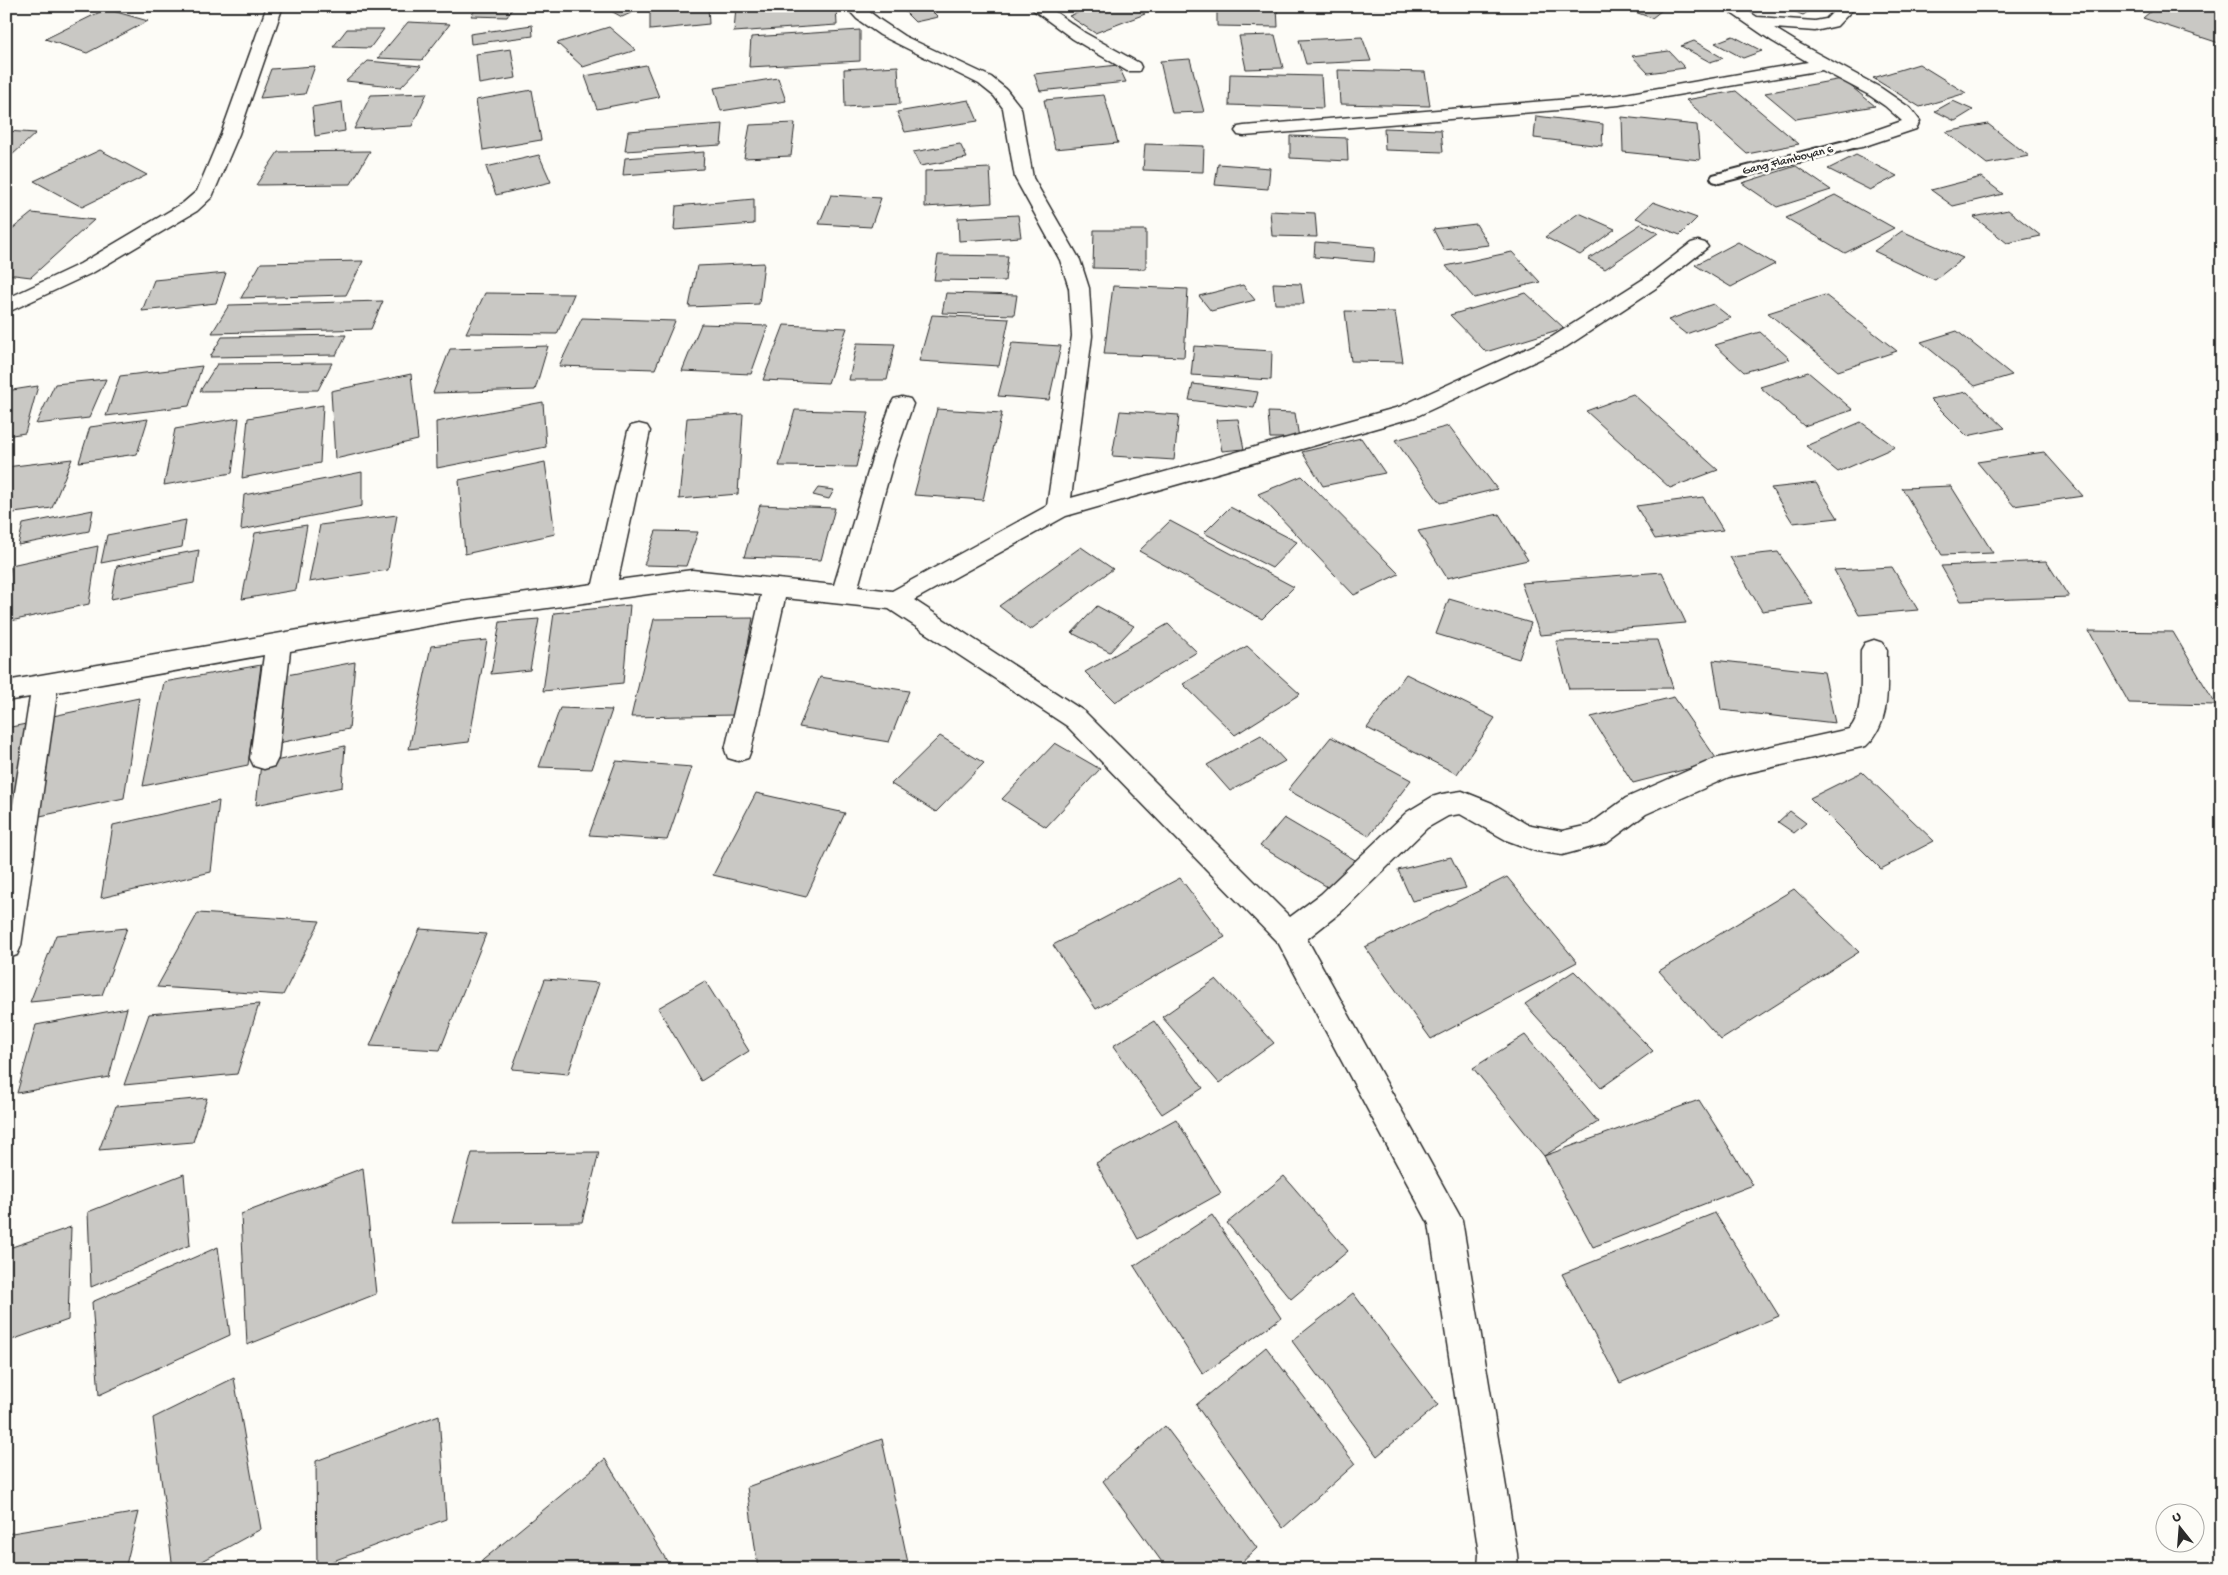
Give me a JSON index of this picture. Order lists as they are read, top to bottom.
{
  "streets": {
    "lane": ["Gang Flamboyan 6"]
  },
  "north": "top"
}
